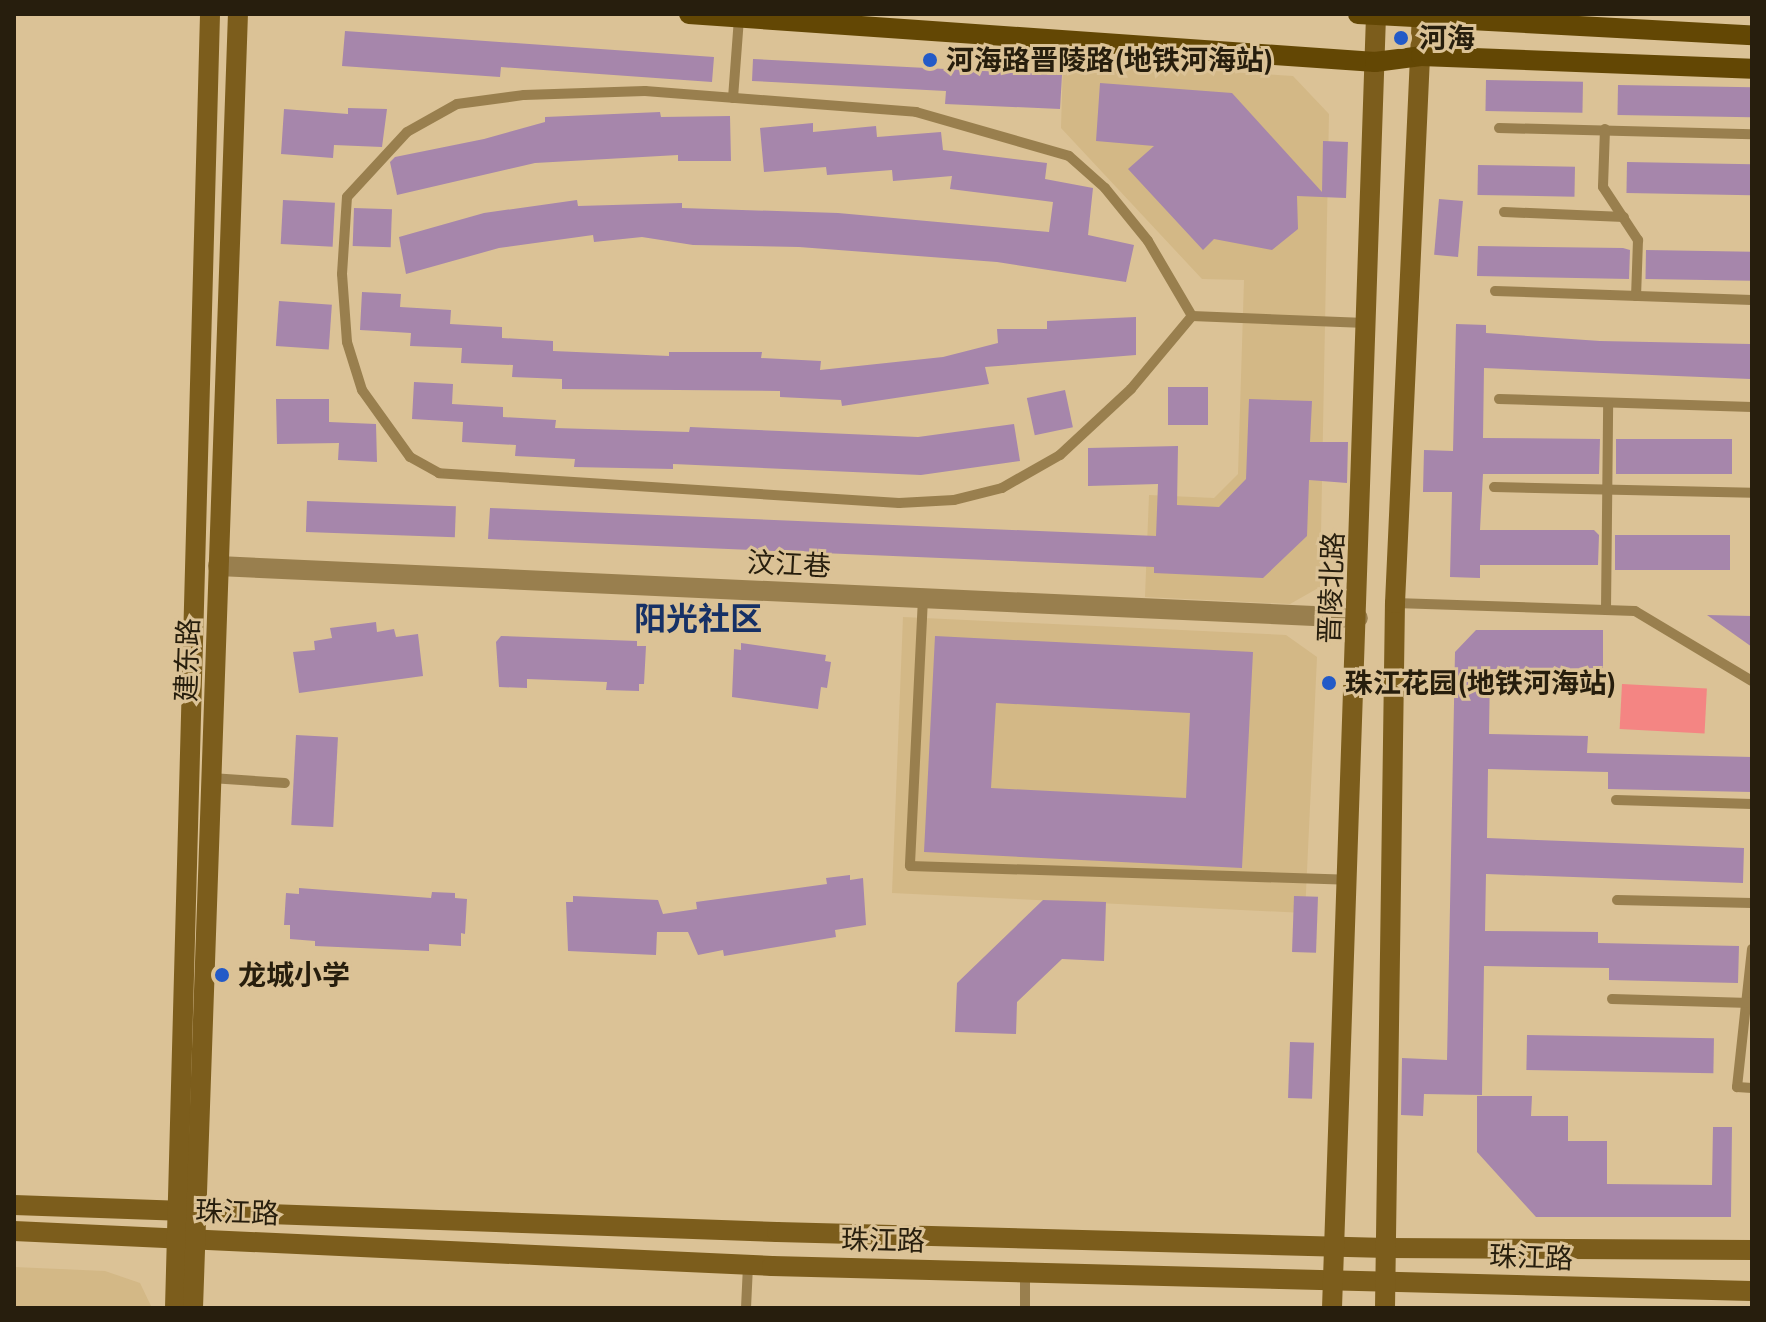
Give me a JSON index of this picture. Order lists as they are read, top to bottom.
{
  "streets": {
    "street": [
      "汶江巷",
      "晋陵北路",
      "建东路",
      "珠江路"
    ]
  },
  "crossings": [
    ["汶江巷", "晋陵北路"],
    ["汶江巷", "建东路"],
    ["晋陵北路", "珠江路"],
    ["建东路", "珠江路"]
  ],
  "districts": ["阳光社区"],
  "places": [
    "河海",
    "河海路晋陵路(地铁河海站)",
    "珠江花园(地铁河海站)",
    "龙城小学"
  ]
}
